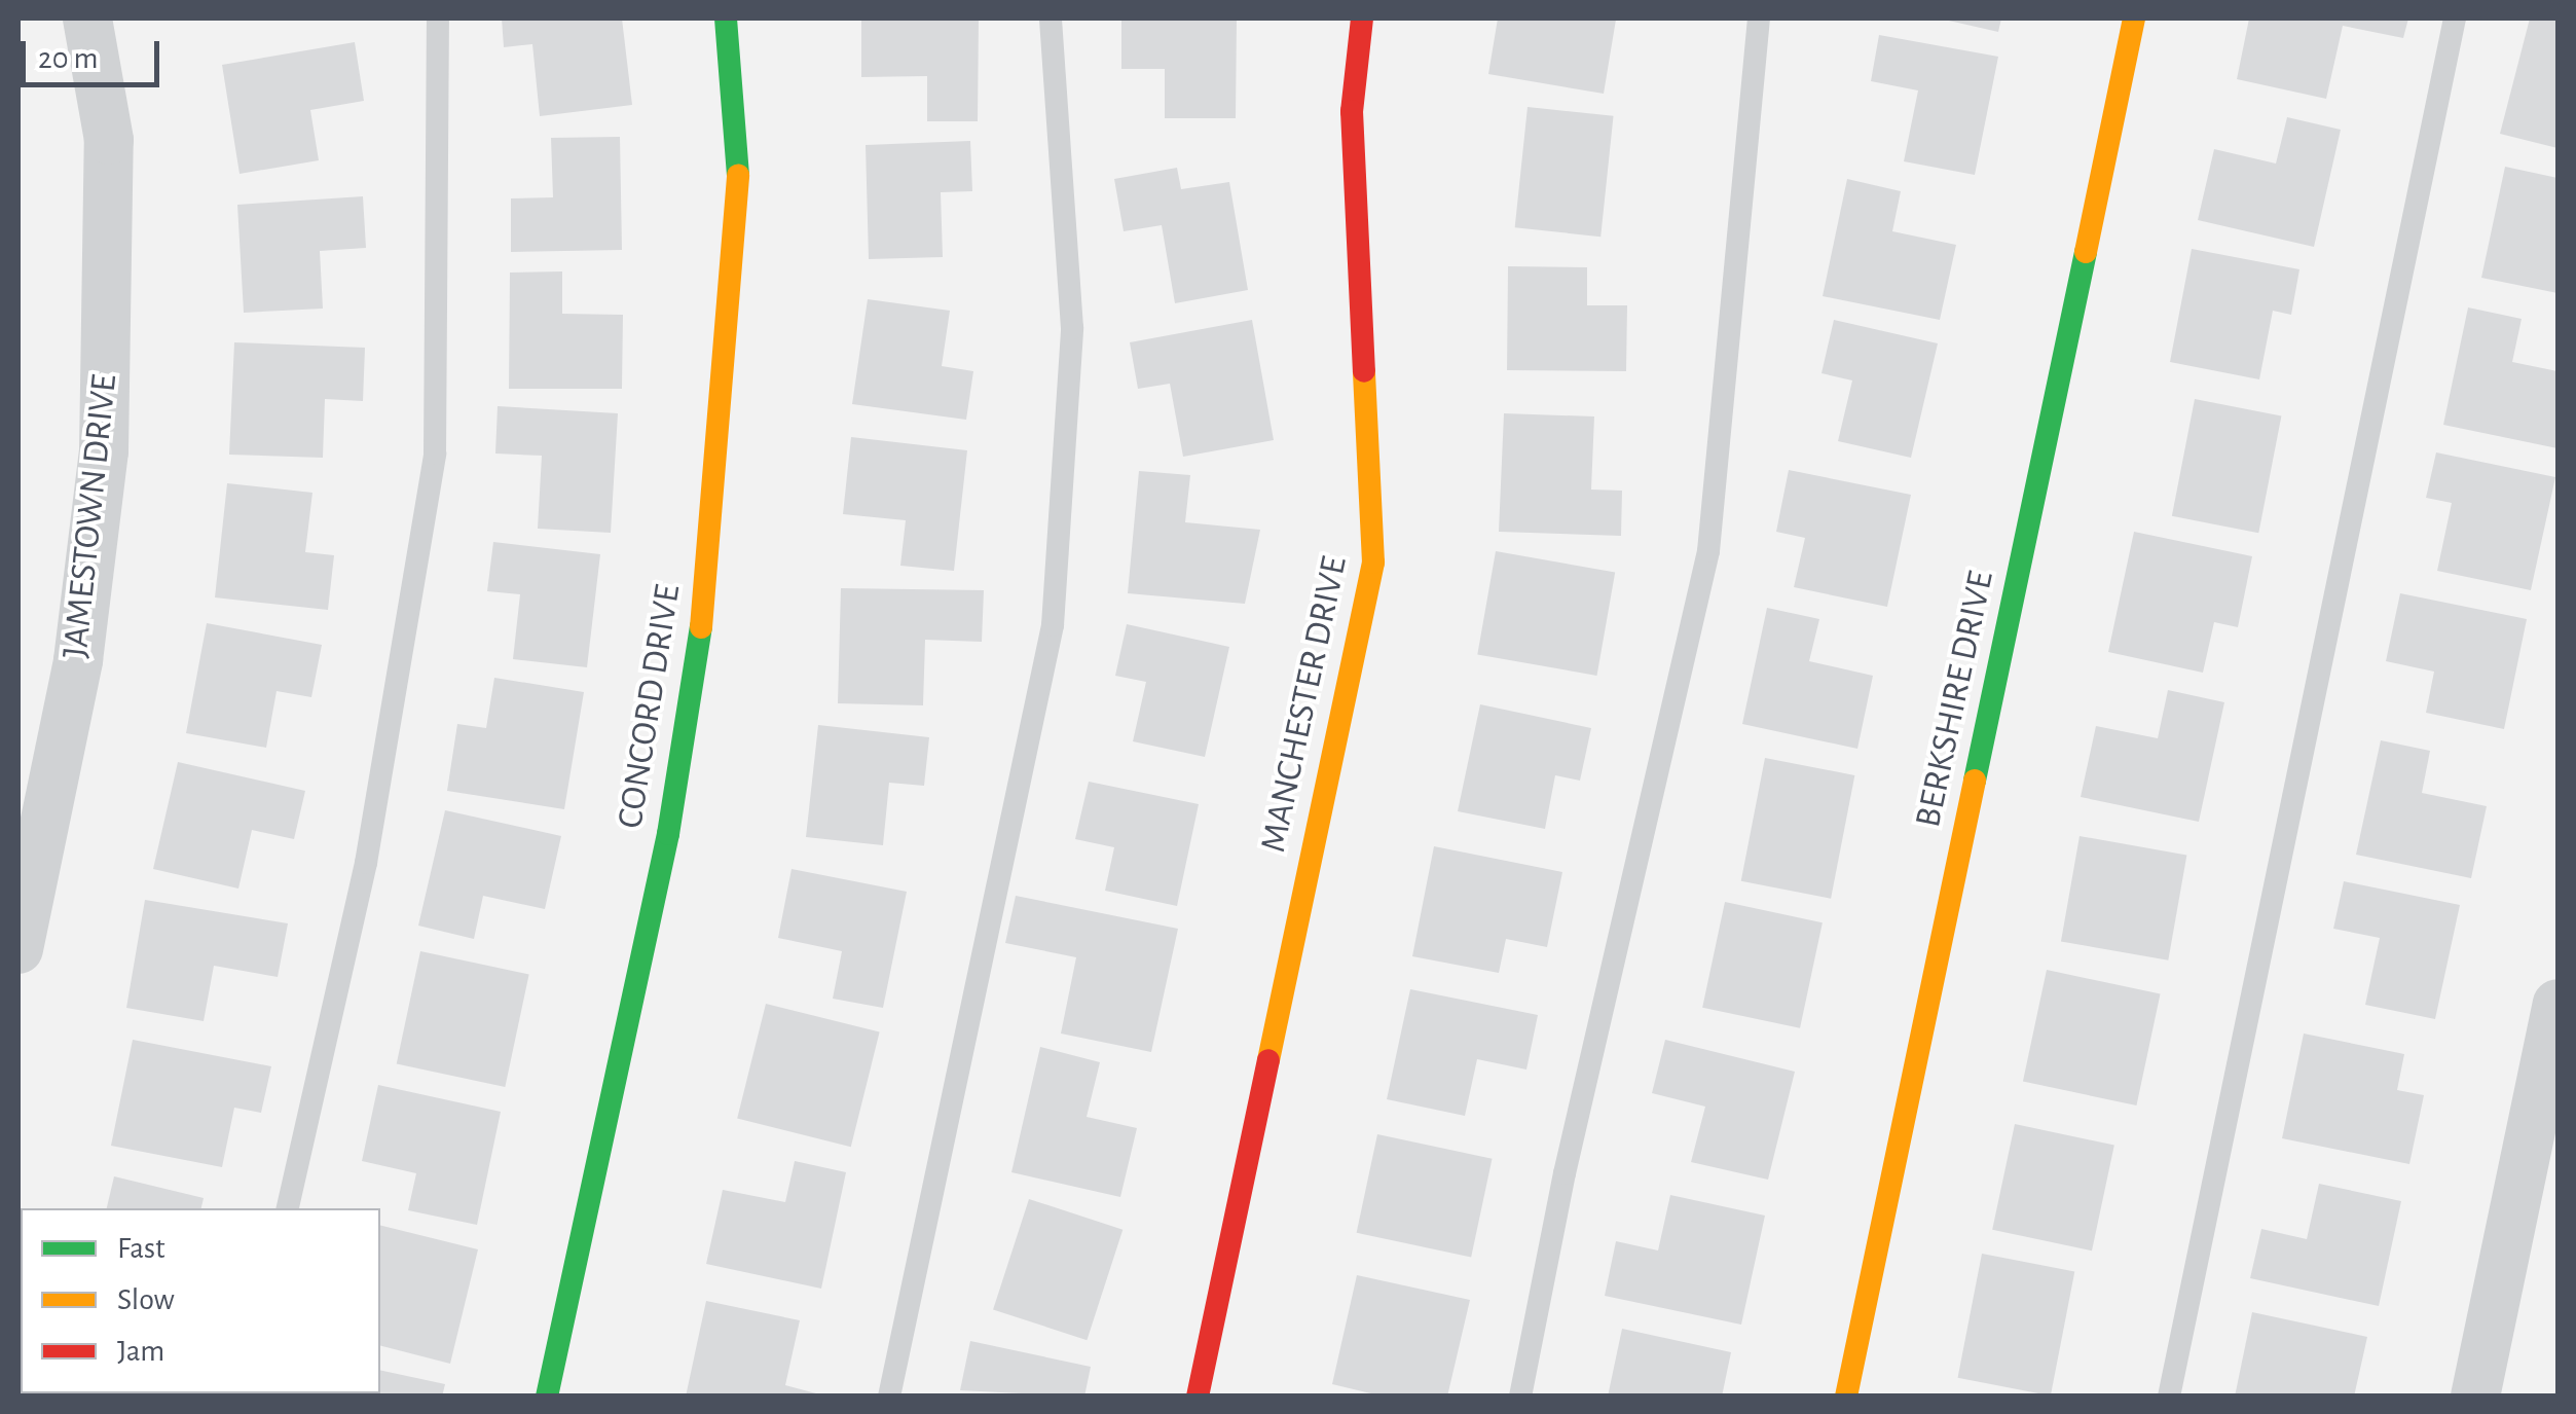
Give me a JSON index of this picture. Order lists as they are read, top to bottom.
{
  "streets": {
    "street": [
      "JAMESTOWN DRIVE",
      "BERKSHIRE DRIVE",
      "MANCHESTER DRIVE",
      "CONCORD DRIVE"
    ]
  },
  "legend": ["Fast", "Slow", "Jam"],
  "scale_bar": "20 m"
}
